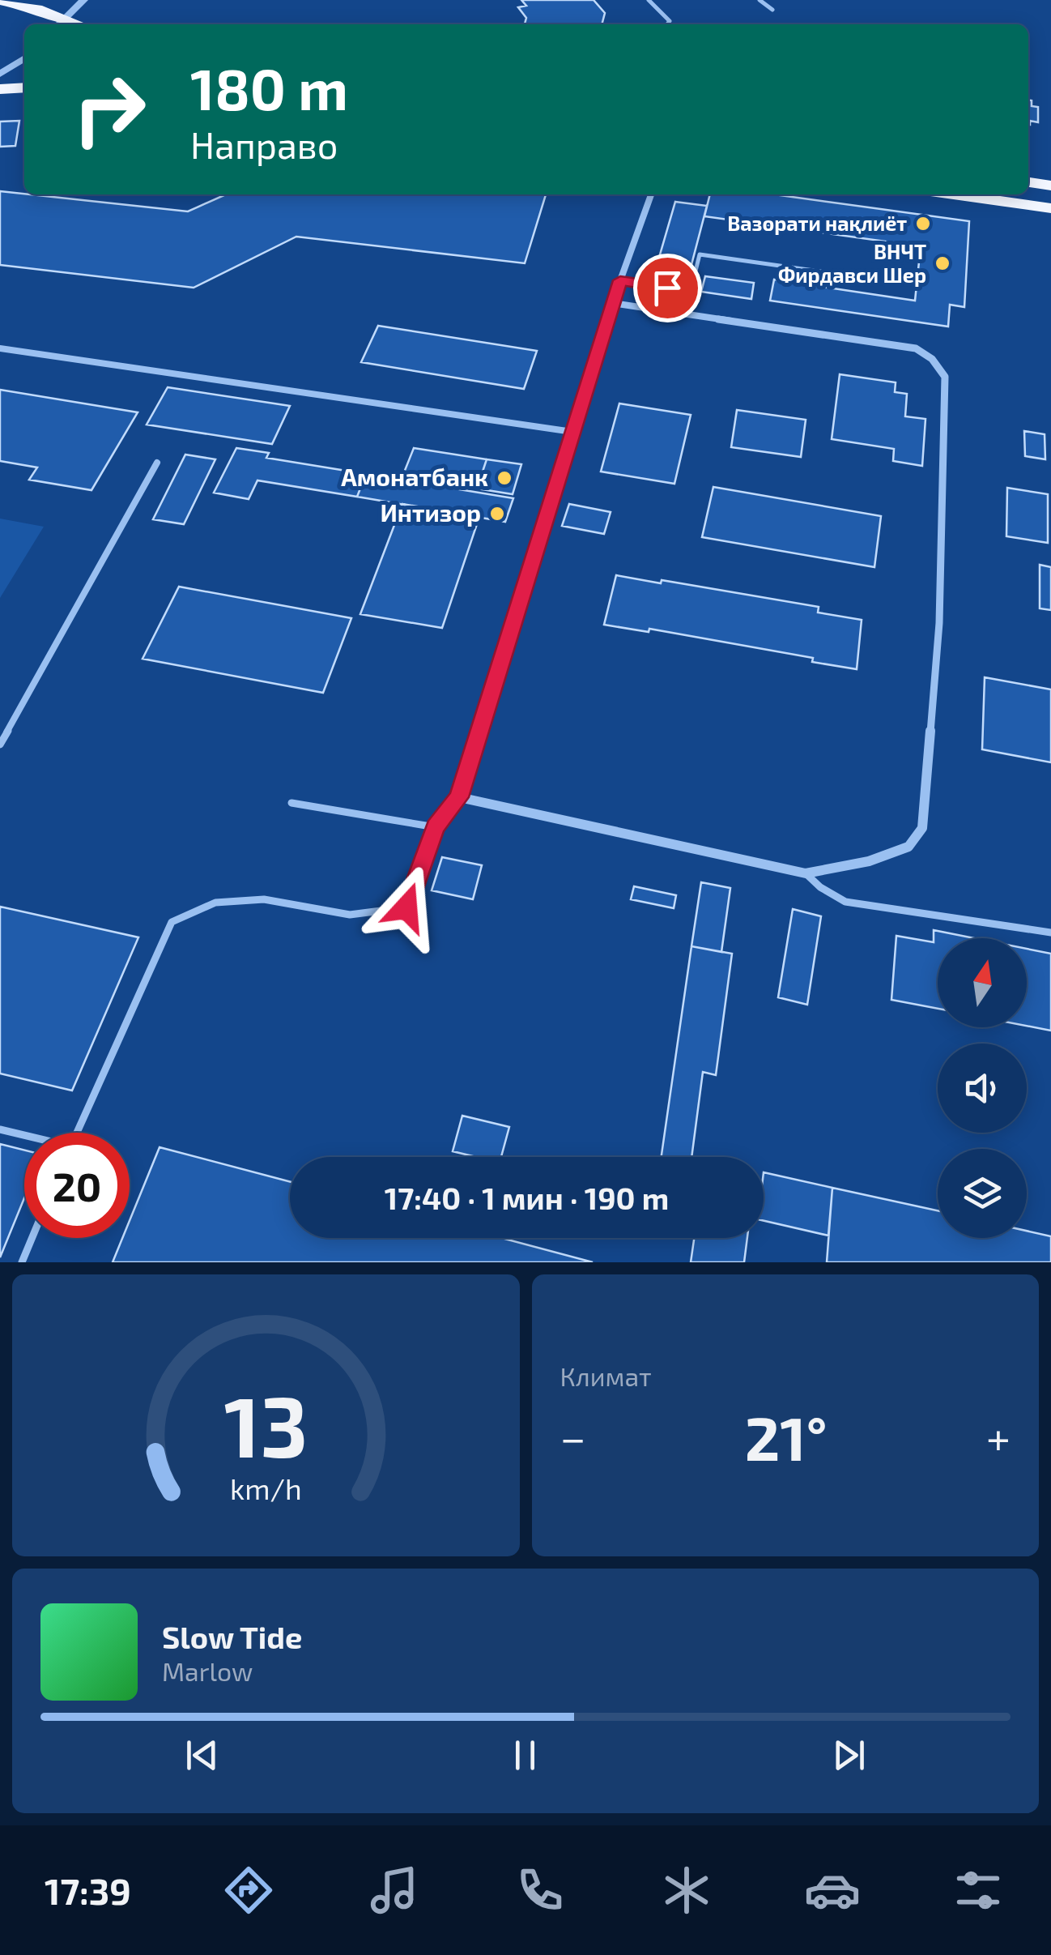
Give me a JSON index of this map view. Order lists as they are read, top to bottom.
{
  "places": [
    "Вазорати нақлиёт",
    "ВНЧТ Фирдавси Шер",
    "Амонатбанк",
    "Интизор"
  ],
  "north": "top",
  "page": {
    "turn": ["180 m", "Направо"],
    "limit": "20",
    "trip": "17:40 · 1 мин · 190 m",
    "tile": "Климат",
    "heat": ["−", "21°", "+"],
    "song": ["Slow Tide", "Marlow"],
    "tabs": "17:39",
    "gauge": ["13", "km/h"]
  }
}
